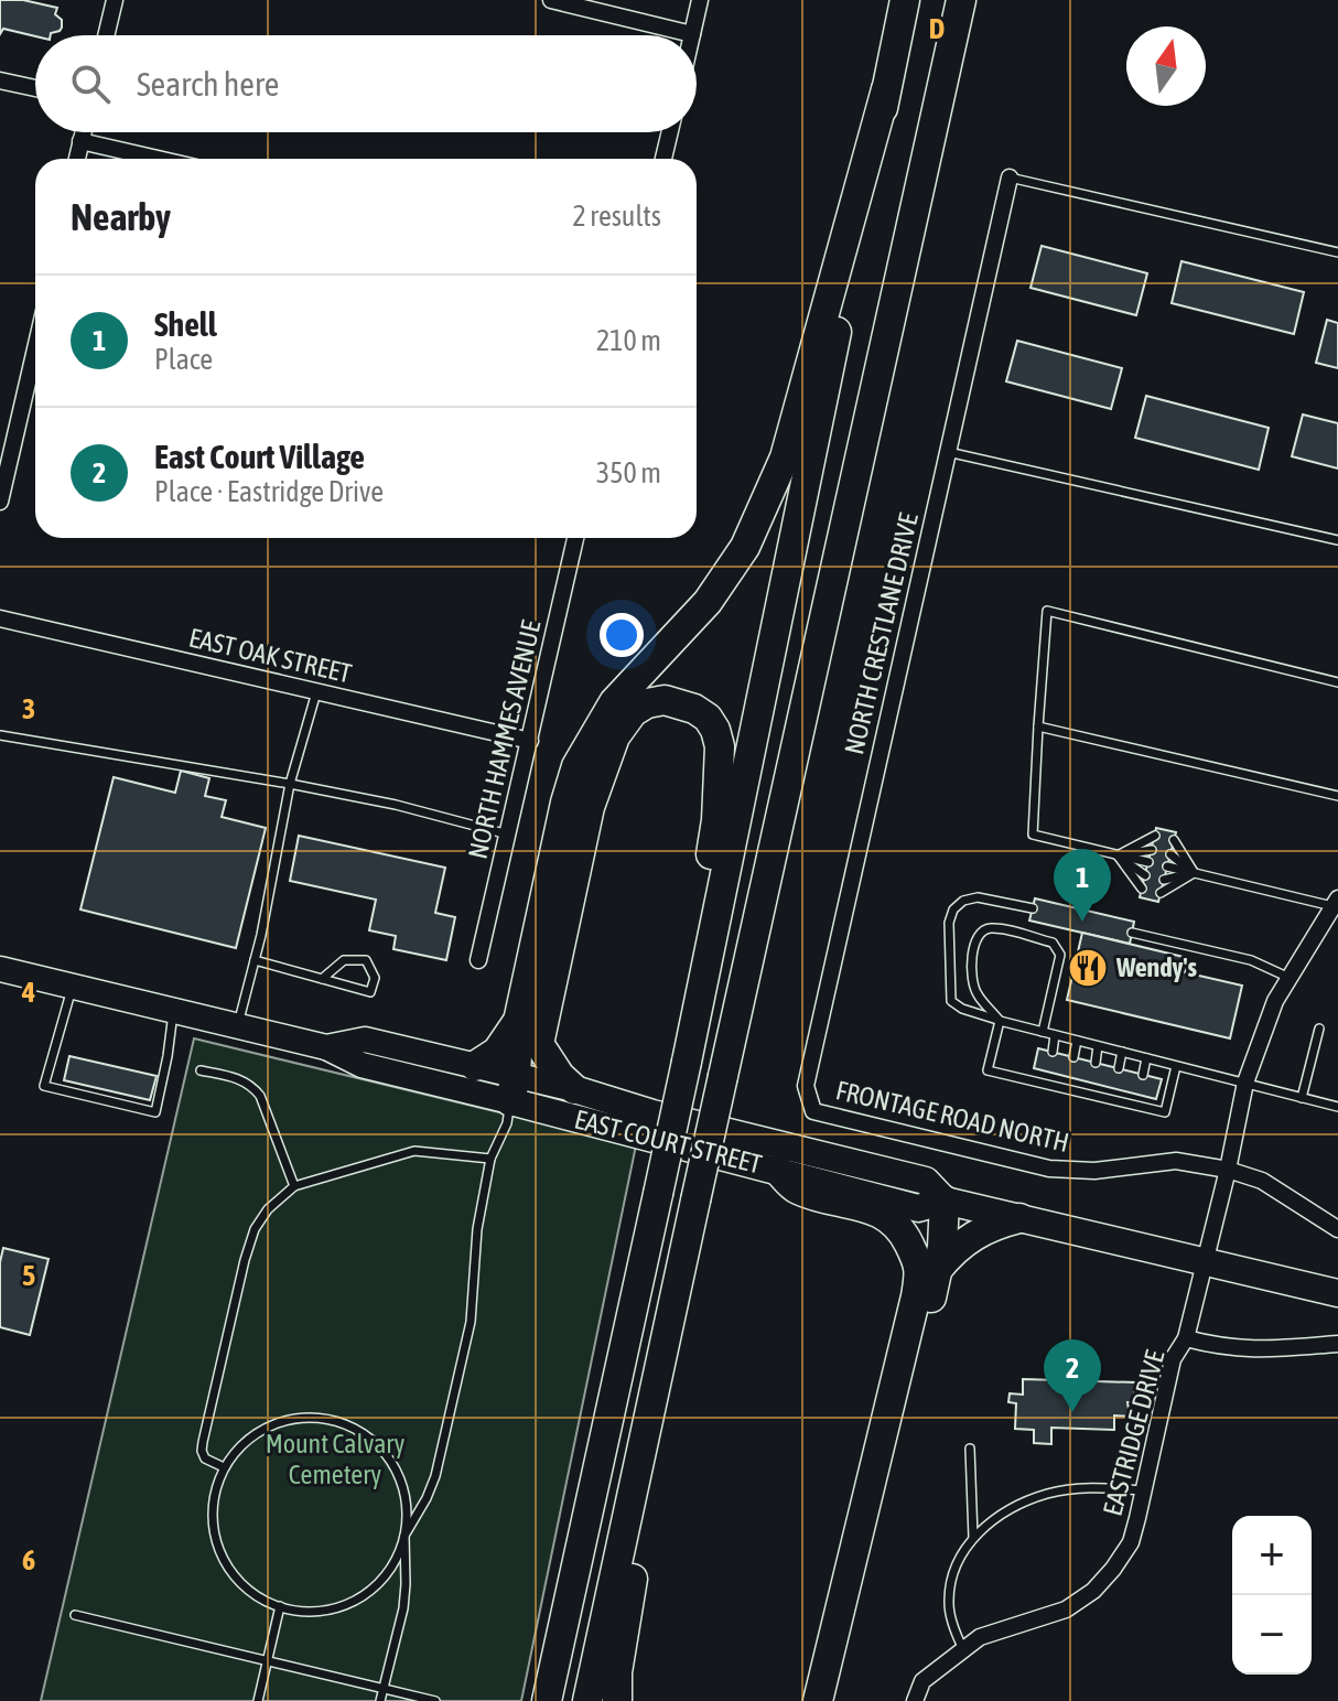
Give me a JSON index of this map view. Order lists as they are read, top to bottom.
{
  "streets": {
    "highway": ["EAST COURT STREET"],
    "street": [
      "NORTH CRESTLANE DRIVE",
      "EAST OAK STREET",
      "NORTH HAMMES AVENUE",
      "FRONTAGE ROAD NORTH",
      "EASTRIDGE DRIVE"
    ]
  },
  "crossings": [
    ["NORTH CRESTLANE DRIVE", "FRONTAGE ROAD NORTH"],
    ["EAST OAK STREET", "NORTH HAMMES AVENUE"],
    ["FRONTAGE ROAD NORTH", "EASTRIDGE DRIVE"],
    ["EAST COURT STREET", "EASTRIDGE DRIVE"]
  ],
  "parks": ["Mount Calvary Cemetery"],
  "places": {
    "restaurant": ["Wendy's"]
  },
  "north": "top",
  "page": {
    "search": "Search here",
    "heading": ["Nearby", "2 results"],
    "list": [
      {
        "mark": "1",
        "name": "Shell",
        "note": "Place",
        "value": "210 m"
      },
      {
        "mark": "2",
        "name": "East Court Village",
        "note": "Place · Eastridge Drive",
        "value": "350 m"
      }
    ],
    "pins": ["1", "2"],
    "map_buttons": ["+", "−"]
  },
  "grid": {
    "columns": ["D"],
    "rows": [
      "3",
      "4",
      "5",
      "6"
    ]
  }
}
